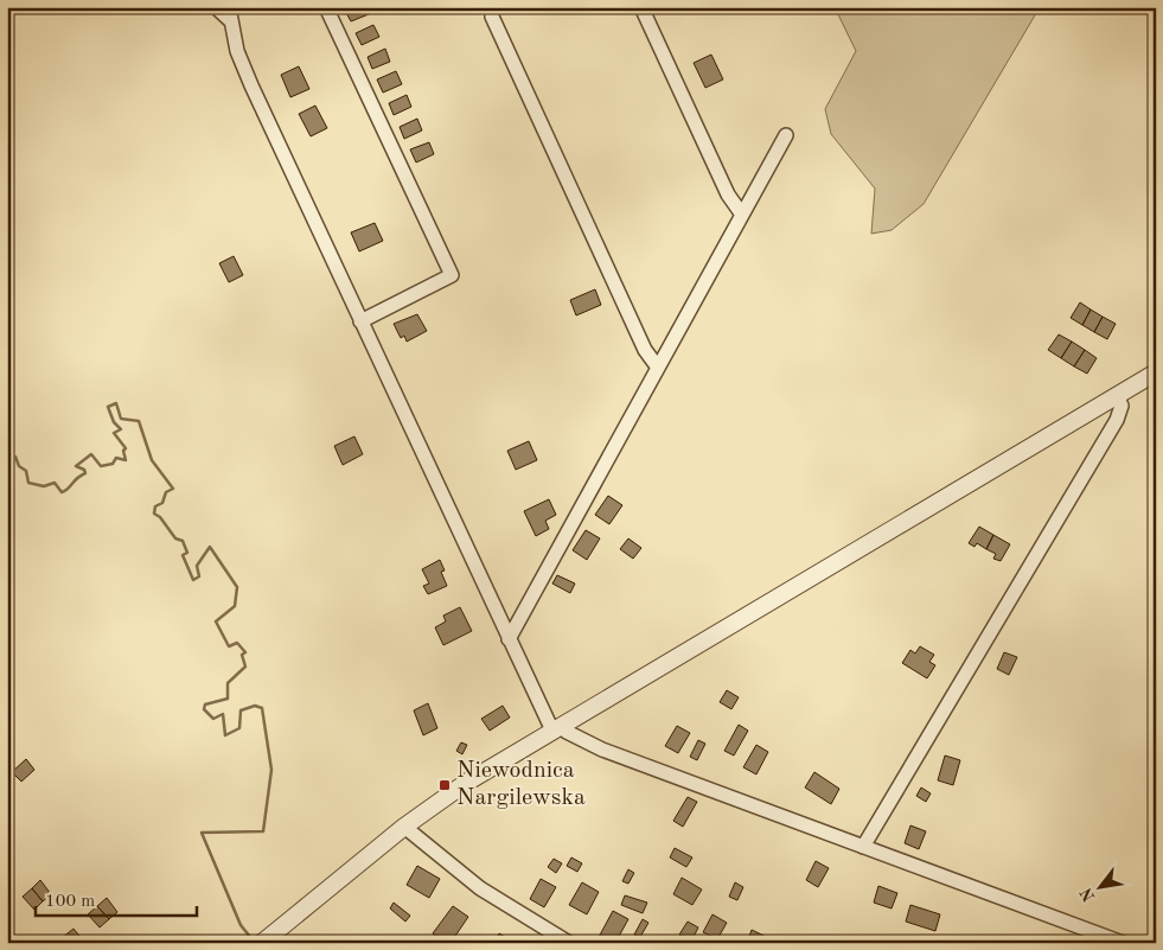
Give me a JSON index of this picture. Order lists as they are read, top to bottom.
{
  "places": {
    "transit": ["Niewodnica Nargilewska"]
  },
  "scale_bar": "100 m",
  "north": "bottom left"
}
